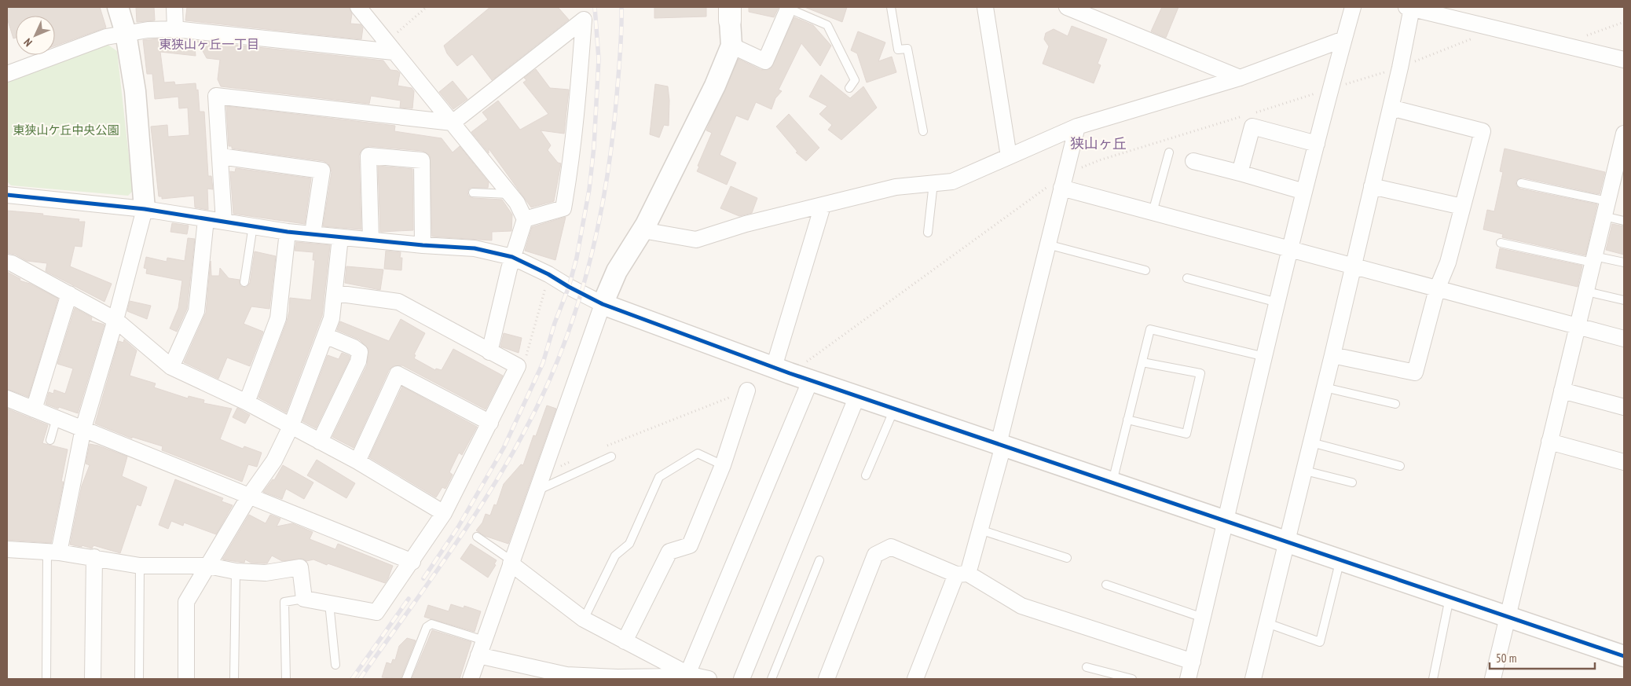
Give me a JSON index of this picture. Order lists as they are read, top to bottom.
{
  "districts": ["東狭山ヶ丘一丁目", "狭山ヶ丘"],
  "parks": ["東狭山ケ丘中央公園"],
  "scale_bar": "50 m",
  "north": "bottom left"
}
